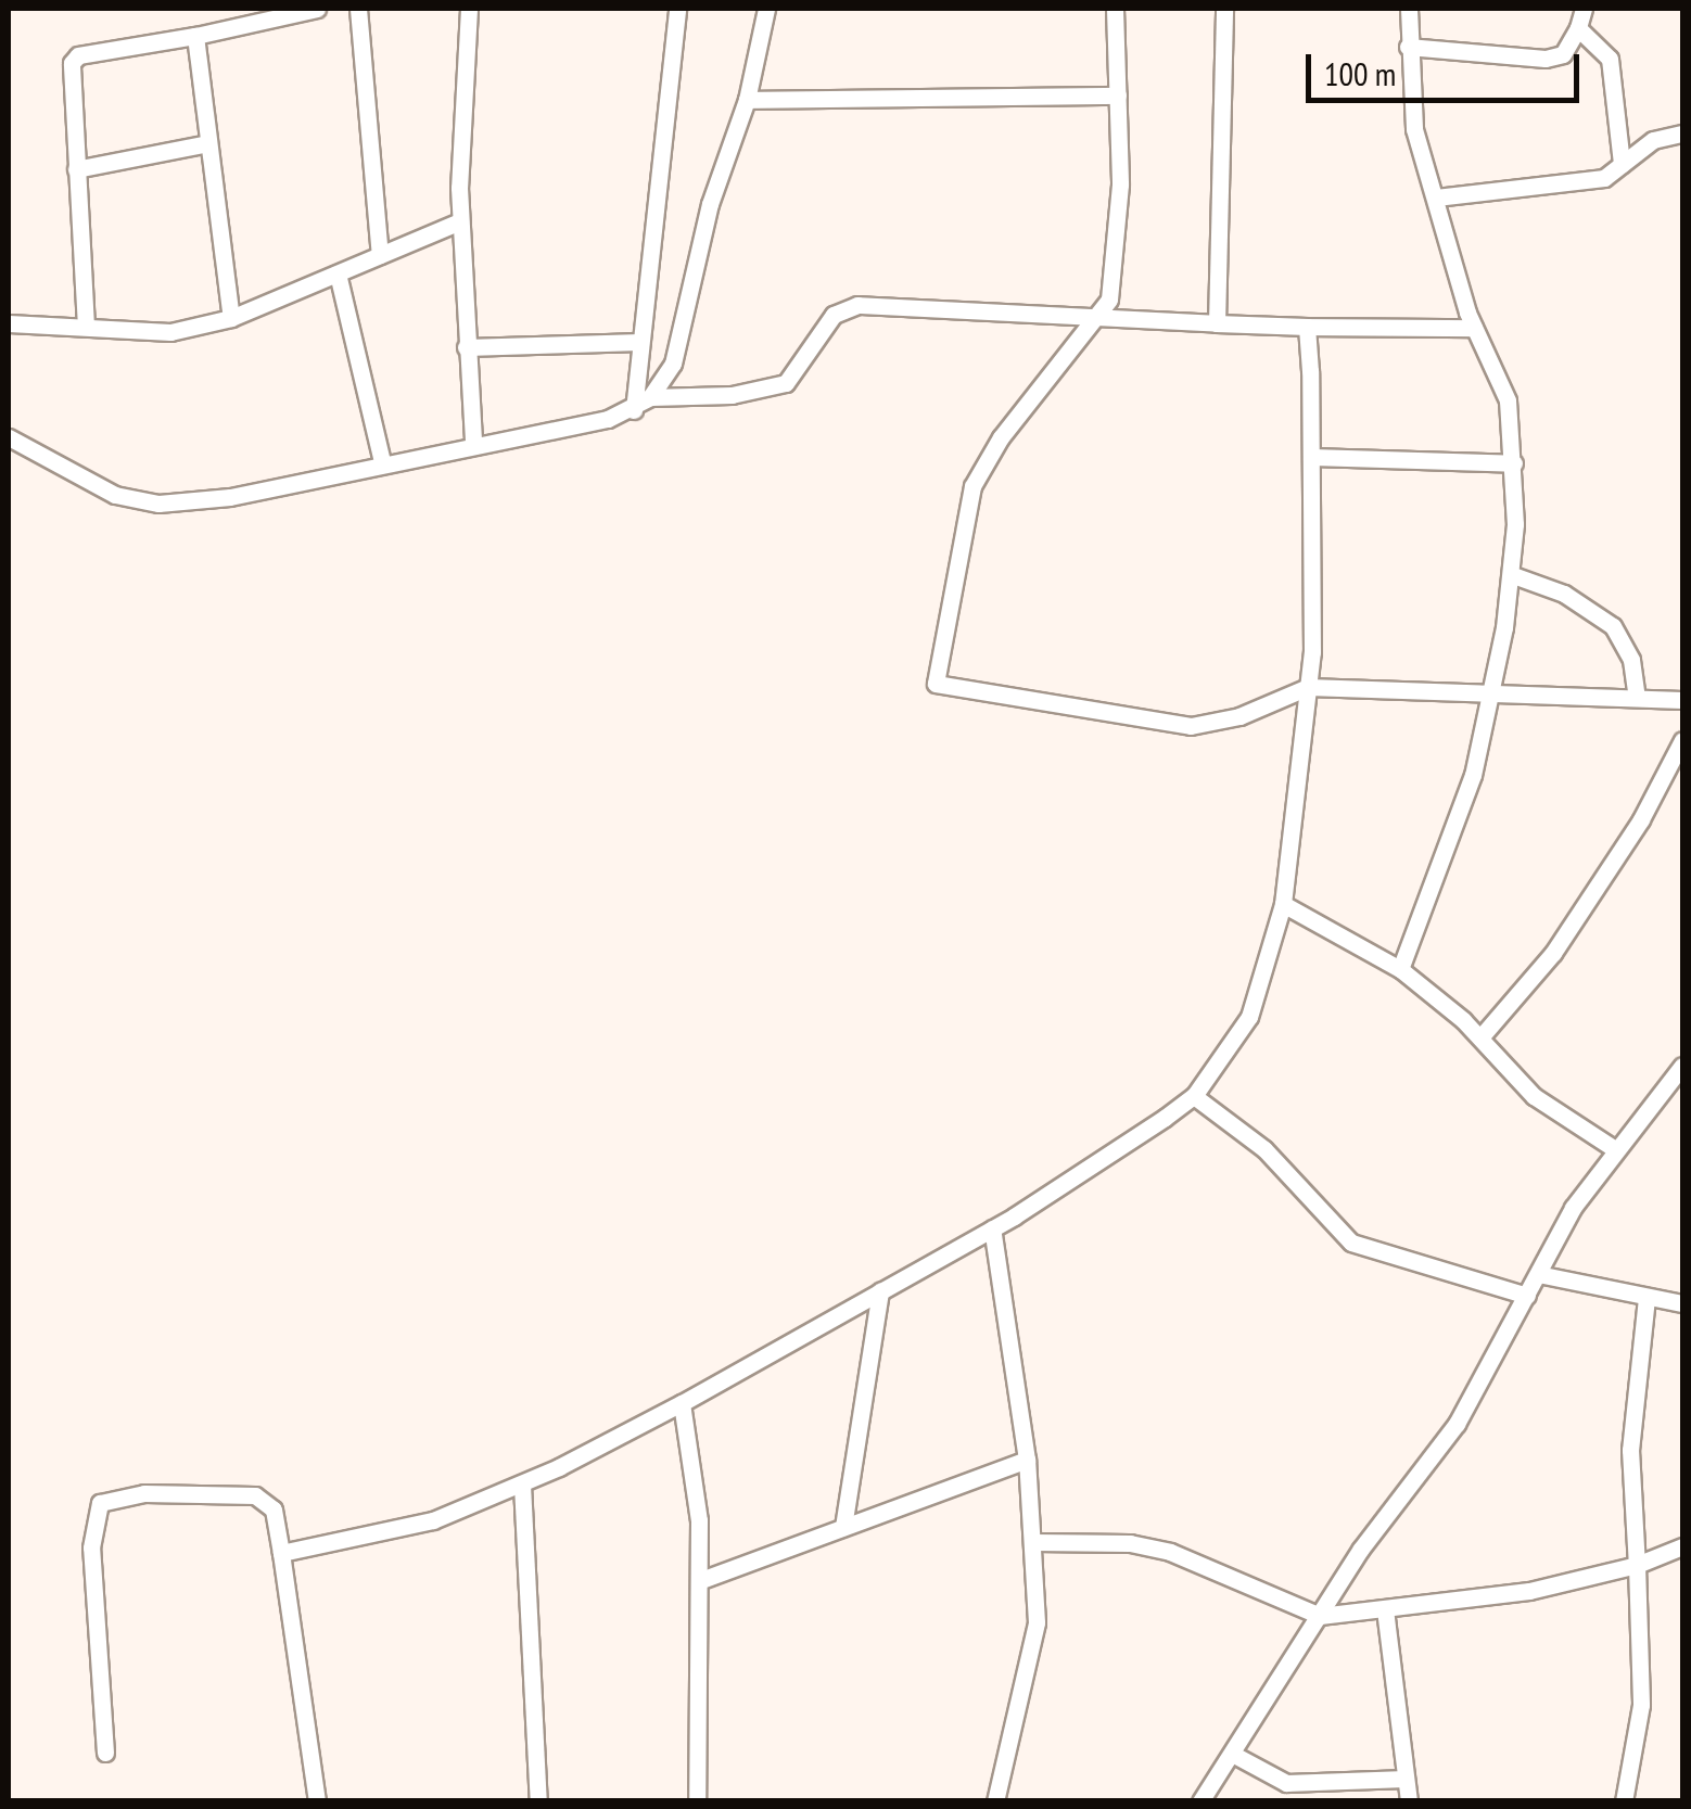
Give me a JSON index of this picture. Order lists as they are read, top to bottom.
{
  "scale_bar": "100 m"
}
